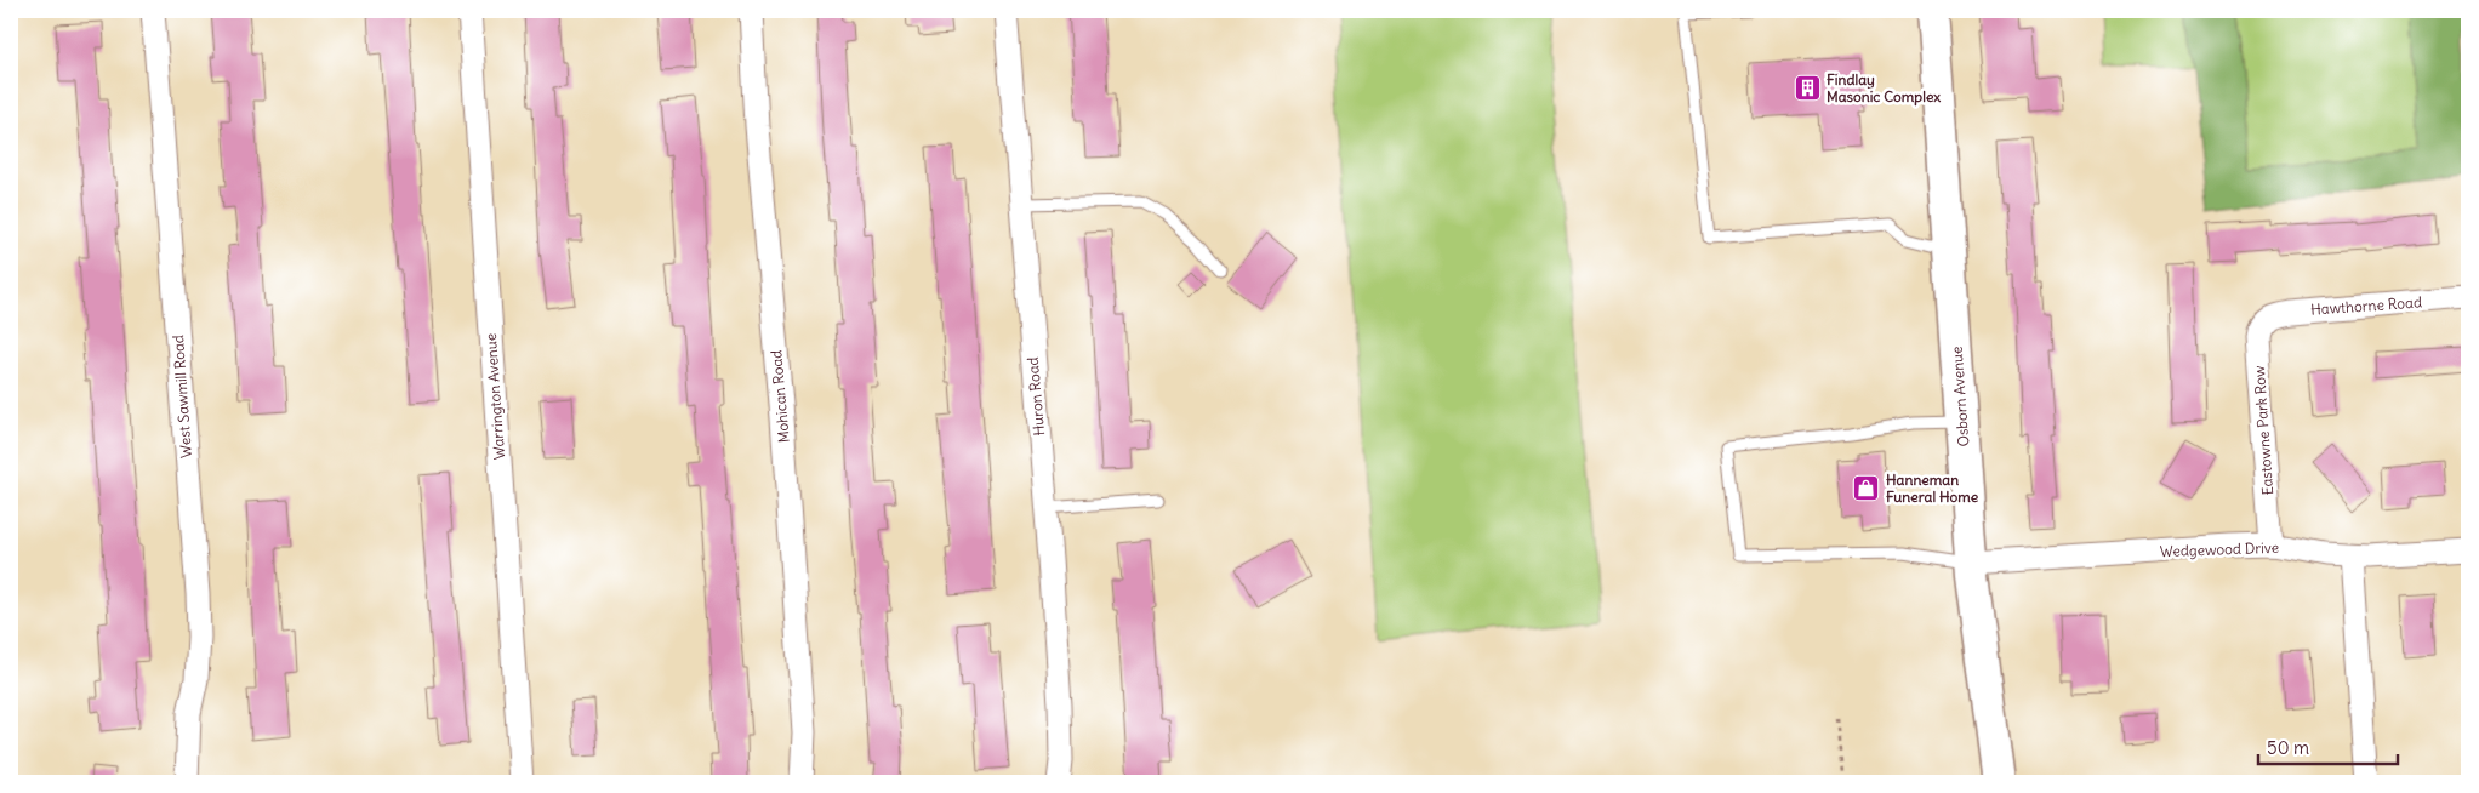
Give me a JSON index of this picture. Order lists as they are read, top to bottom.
{
  "streets": {
    "main road": ["Osborn Avenue"],
    "street": [
      "Hawthorne Road",
      "West Sawmill Road",
      "Warrington Avenue",
      "Mohican Road",
      "Huron Road",
      "Eastowne Park Row",
      "Wedgewood Drive"
    ]
  },
  "crossings": [
    ["Hawthorne Road", "Eastowne Park Row"],
    ["Osborn Avenue", "Wedgewood Drive"],
    ["Eastowne Park Row", "Wedgewood Drive"]
  ],
  "places": {
    "building": ["Findlay Masonic Complex"],
    "shop": ["Hanneman Funeral Home"]
  },
  "scale_bar": "50 m"
}
